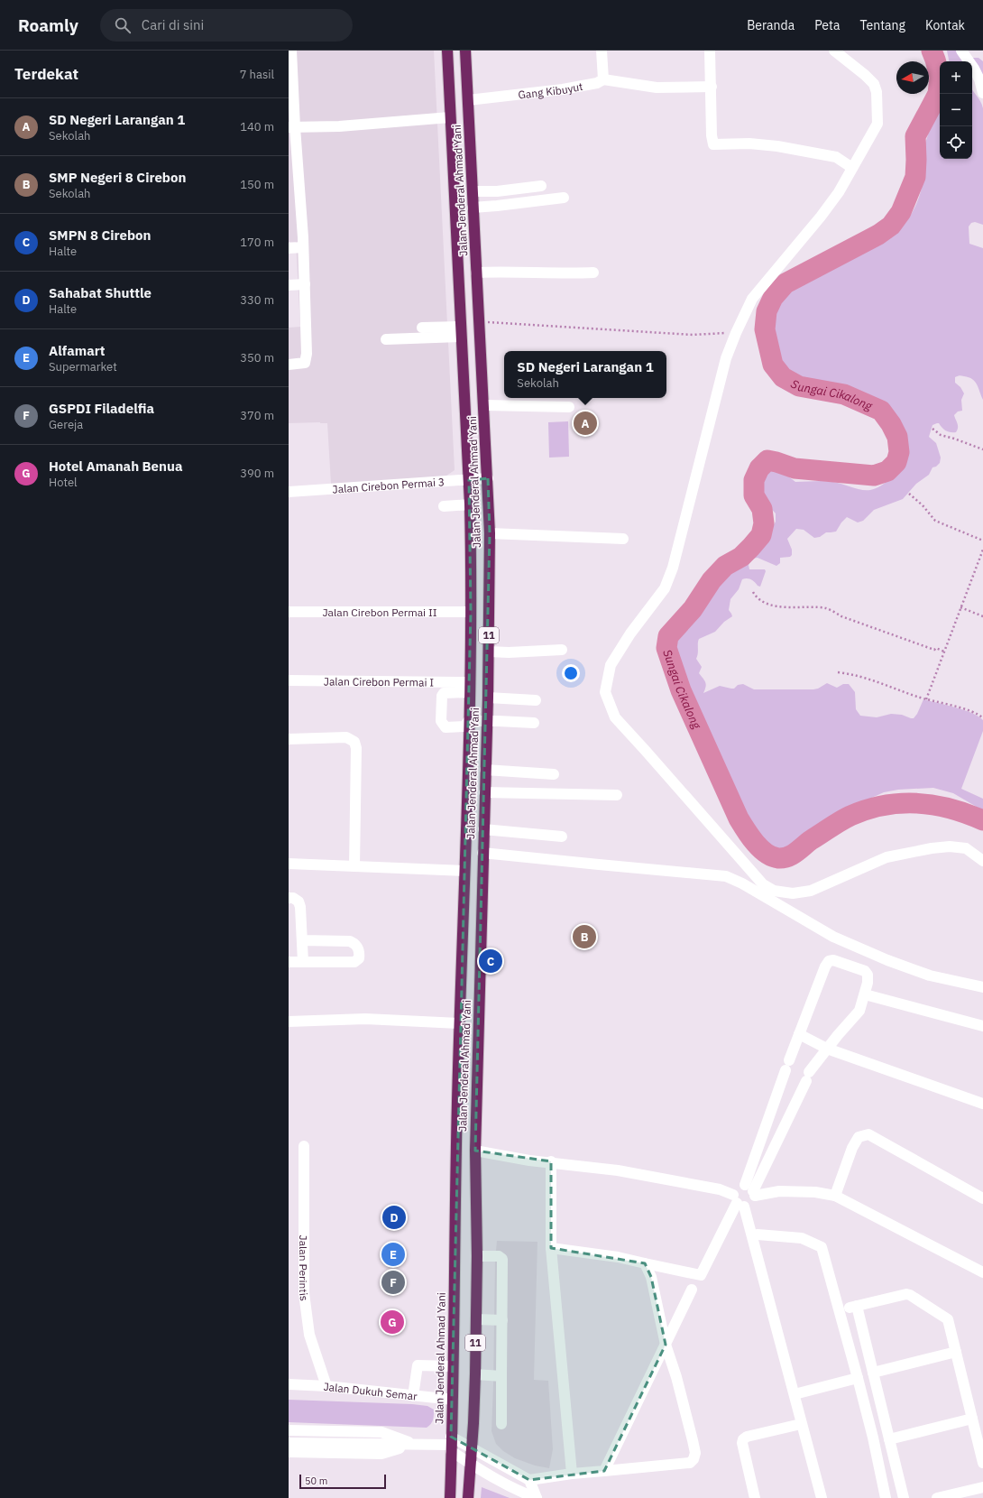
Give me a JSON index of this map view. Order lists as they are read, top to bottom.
{
  "streets": {
    "highway": ["Jalan Jenderal Ahmad Yani", "11"],
    "street": [
      "Gang Kibuyut",
      "Jalan Cirebon Permai 3",
      "Jalan Cirebon Permai II",
      "Jalan Cirebon Permai I",
      "Jalan Perintis",
      "Jalan Dukuh Semar"
    ]
  },
  "crossings": [
    ["Gang Kibuyut", "Jalan Jenderal Ahmad Yani"],
    ["Jalan Jenderal Ahmad Yani", "Jalan Cirebon Permai 3"],
    ["Jalan Jenderal Ahmad Yani", "Jalan Cirebon Permai II"],
    ["Jalan Jenderal Ahmad Yani", "Jalan Cirebon Permai I"],
    ["Jalan Jenderal Ahmad Yani", "Jalan Dukuh Semar"],
    ["Jalan Perintis", "Jalan Dukuh Semar"]
  ],
  "water": ["Sungai Cikalong"],
  "scale_bar": "50 m",
  "north": "left",
  "page": {
    "header": "Roamly",
    "search": "Cari di sini",
    "nav": [
      "Beranda",
      "Peta",
      "Tentang",
      "Kontak"
    ],
    "heading": ["Terdekat", "7 hasil"],
    "map_buttons": ["+", "−"],
    "list": [
      {
        "mark": "A",
        "name": "SD Negeri Larangan 1",
        "note": "Sekolah",
        "value": "140 m"
      },
      {
        "mark": "B",
        "name": "SMP Negeri 8 Cirebon",
        "note": "Sekolah",
        "value": "150 m"
      },
      {
        "mark": "C",
        "name": "SMPN 8 Cirebon",
        "note": "Halte",
        "value": "170 m"
      },
      {
        "mark": "D",
        "name": "Sahabat Shuttle",
        "note": "Halte",
        "value": "330 m"
      },
      {
        "mark": "E",
        "name": "Alfamart",
        "note": "Supermarket",
        "value": "350 m"
      },
      {
        "mark": "F",
        "name": "GSPDI Filadelfia",
        "note": "Gereja",
        "value": "370 m"
      },
      {
        "mark": "G",
        "name": "Hotel Amanah Benua",
        "note": "Hotel",
        "value": "390 m"
      }
    ],
    "popup": ["SD Negeri Larangan 1", "Sekolah"],
    "pins": [
      "A",
      "B",
      "C",
      "D",
      "E",
      "F",
      "G"
    ],
    "scale": "50 m"
  }
}
